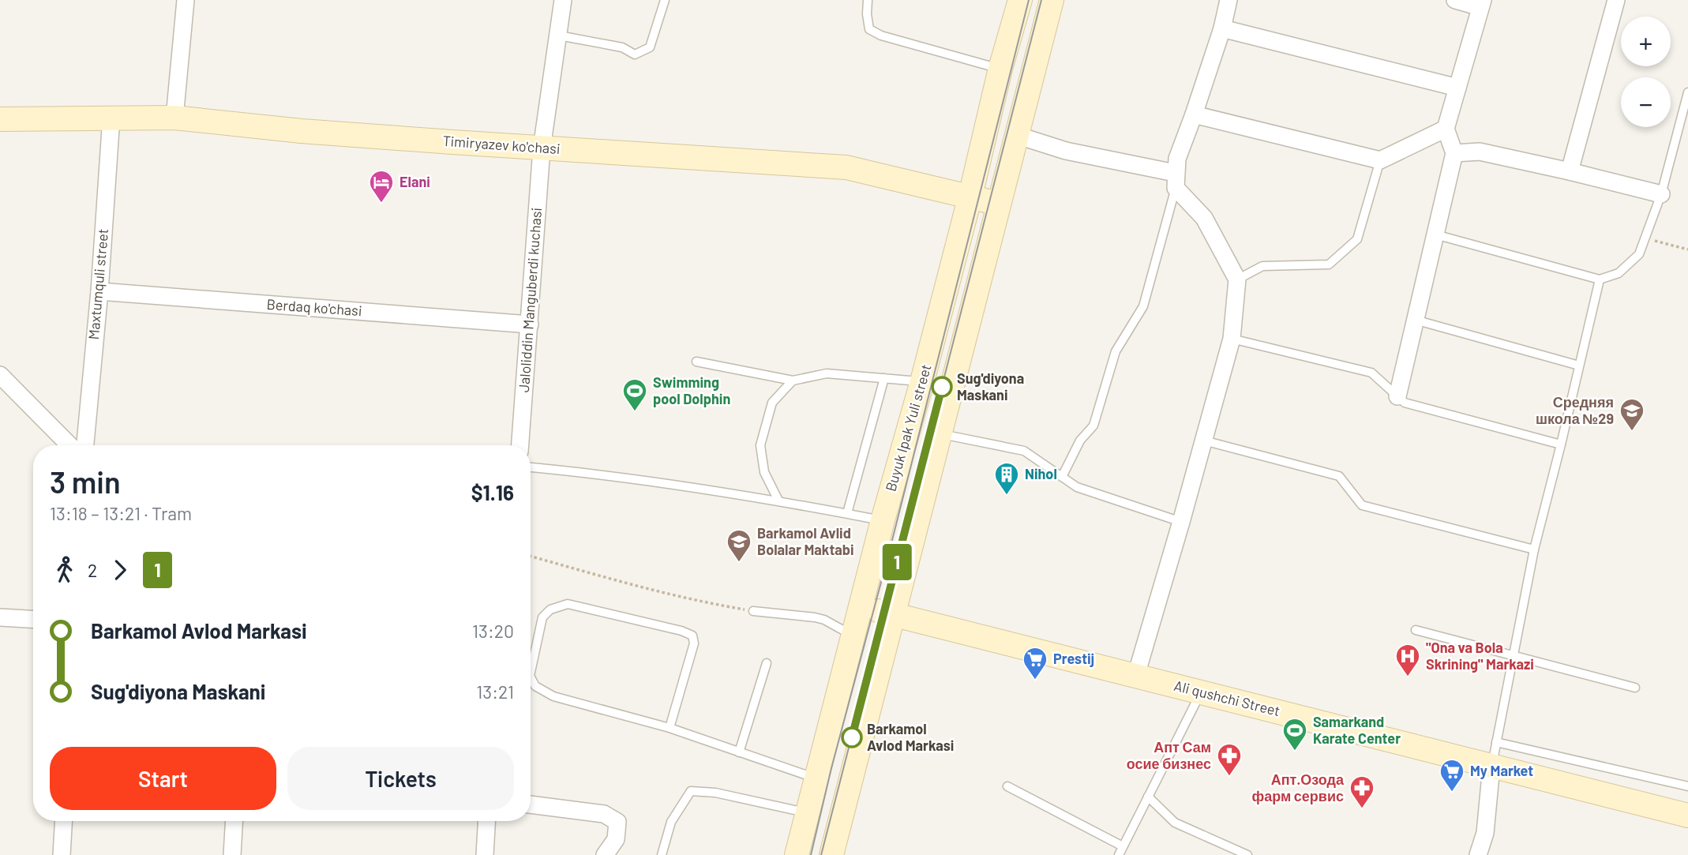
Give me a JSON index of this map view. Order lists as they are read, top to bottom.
{
  "streets": {
    "main road": ["Timiryazev ko'chasi", "Buyuk Ipak Yuli street", "Ali qushchi Street"],
    "street": ["Maxtumquli street", "Jaloliddin Manguberdi kuchasi", "Berdaq ko'chasi"]
  },
  "crossings": [
    ["Timiryazev ko'chasi", "Maxtumquli street"],
    ["Timiryazev ko'chasi", "Jaloliddin Manguberdi kuchasi"],
    ["Timiryazev ko'chasi", "Buyuk Ipak Yuli street"],
    ["Maxtumquli street", "Berdaq ko'chasi"],
    ["Jaloliddin Manguberdi kuchasi", "Berdaq ko'chasi"],
    ["Buyuk Ipak Yuli street", "Ali qushchi Street"]
  ],
  "places": {
    "hotel": ["Elani"],
    "other": ["Sug'diyona Maskani", "Barkamol Avlod Markasi"],
    "sports": ["Swimming pool Dolphin", "Samarkand Karate Center"],
    "school or university": ["Средняя школа №29", "Barkamol Avlid Bolalar Maktabi"],
    "building": ["Nihol"],
    "hospital": ["\"Ona va Bola Skrining\" Markazi"],
    "supermarket": ["Prestij", "My Market"],
    "pharmacy": ["Апт Сам осие бизнес", "Апт.Озода фарм сервис"]
  },
  "lines": ["tram line 1"],
  "page": {
    "on_map": "1",
    "map_buttons": ["+", "−"],
    "heading": ["3 min", "13:18 – 13:21 · Tram", "$1.16"],
    "legs": ["2", "1"],
    "list": [
      {
        "name": "Barkamol Avlod Markasi",
        "value": "13:20"
      },
      {
        "name": "Sug'diyona Maskani",
        "value": "13:21"
      }
    ],
    "buttons": ["Start", "Tickets"]
  }
}
